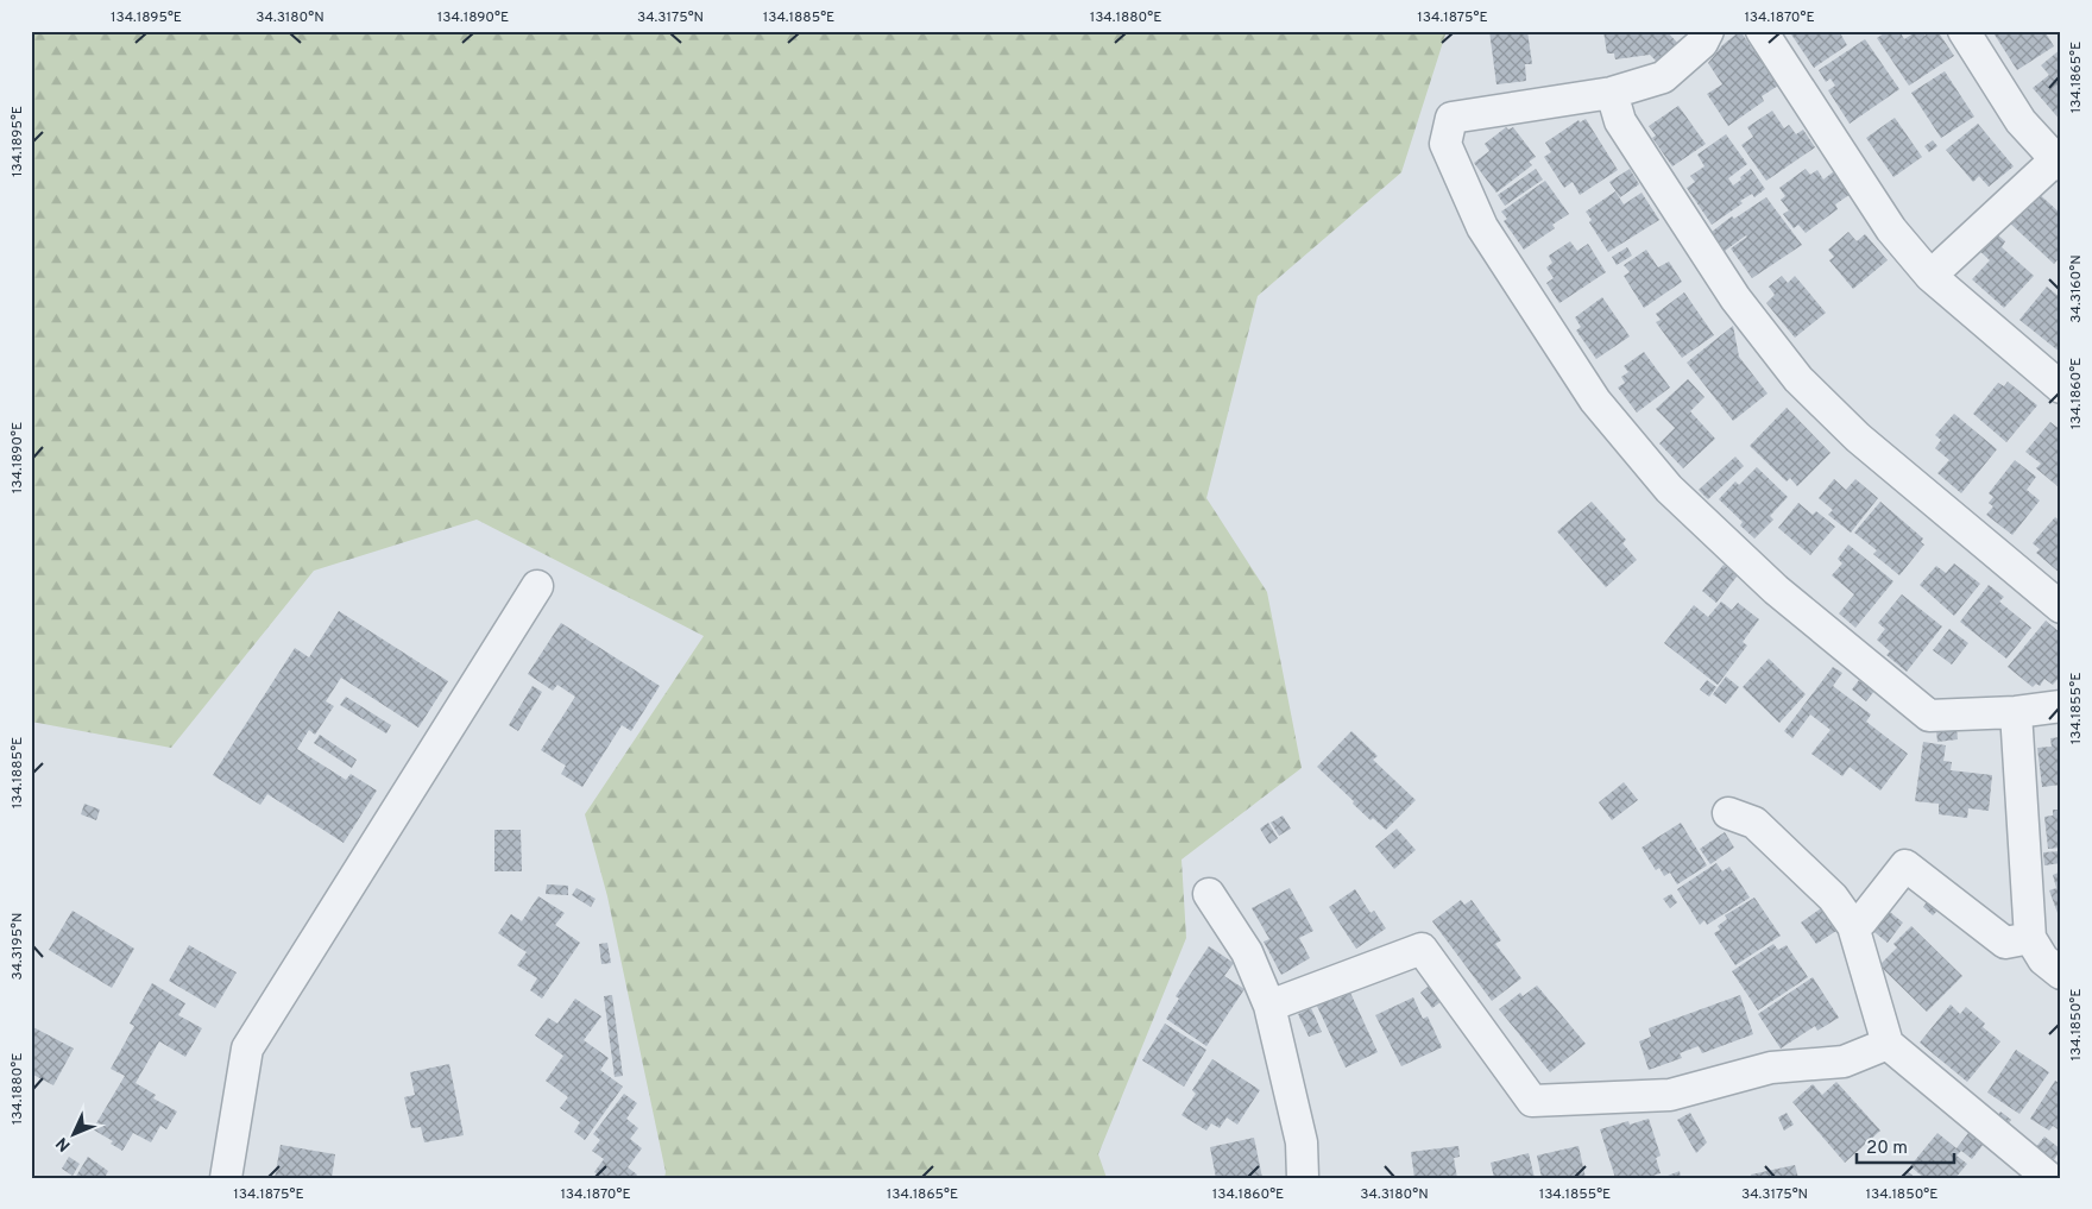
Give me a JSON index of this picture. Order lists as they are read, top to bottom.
{
  "scale_bar": "20 m",
  "north": "bottom left",
  "coordinates": [
    "134.1895°E",
    "34.3180°N",
    "134.1890°E",
    "34.3175°N",
    "134.1885°E",
    "134.1880°E",
    "134.1875°E",
    "134.1870°E",
    "134.1865°E",
    "34.3160°N",
    "134.1860°E",
    "134.1855°E",
    "34.3195°N",
    "134.1850°E"
  ]
}
